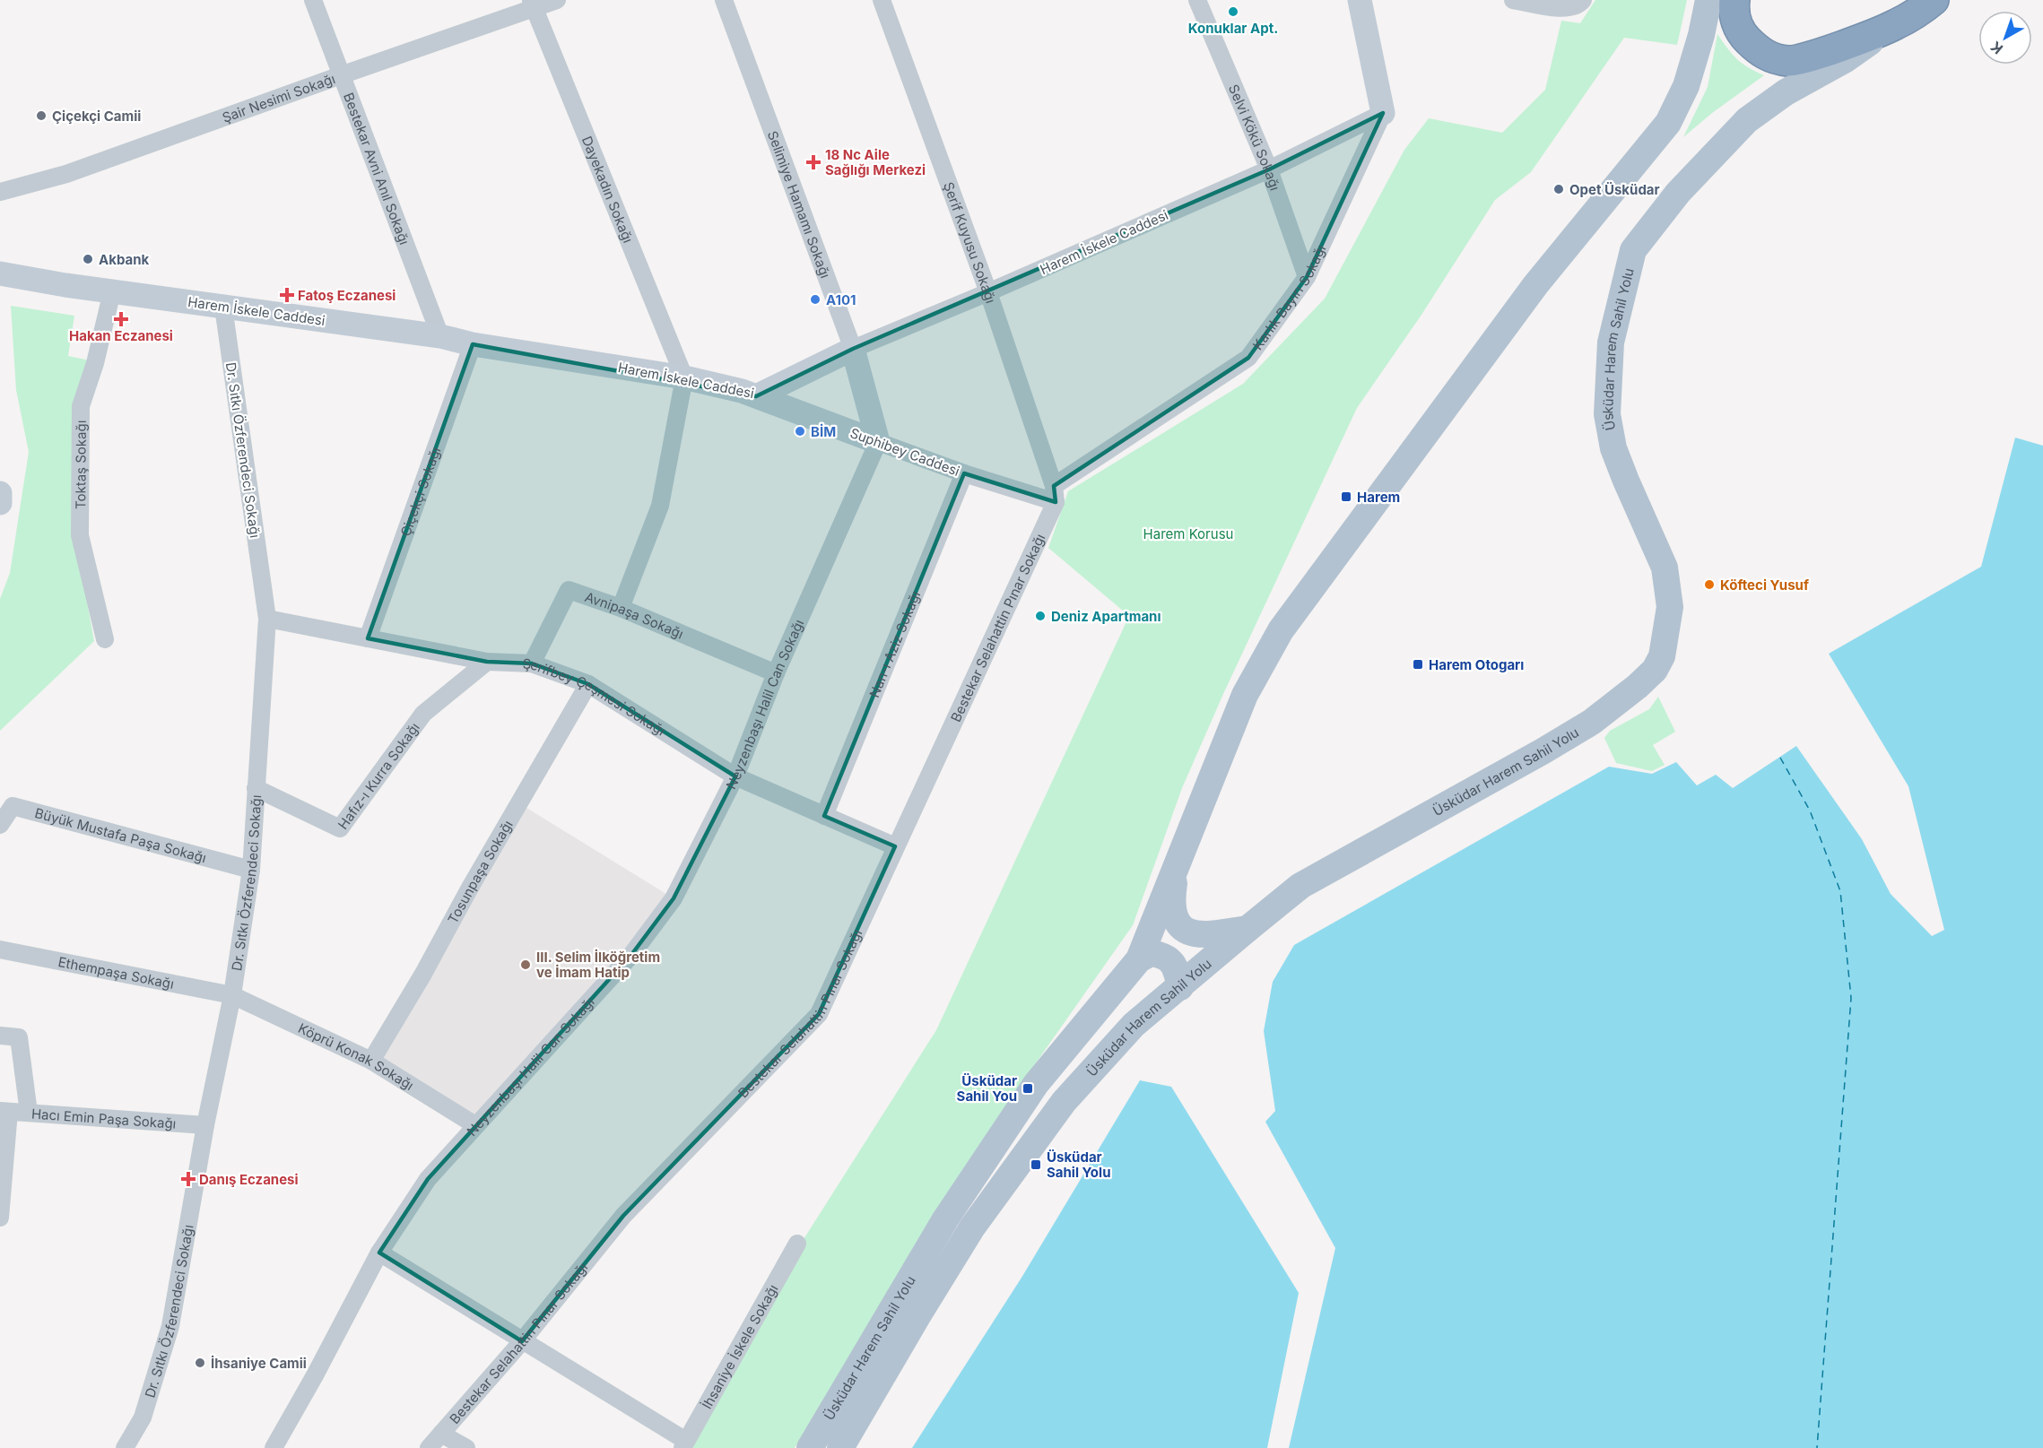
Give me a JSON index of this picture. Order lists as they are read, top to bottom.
{
  "streets": {
    "main road": ["Üsküdar Harem Sahil Yolu"],
    "street": [
      "Şair Nesimi Sokağı",
      "Selvi Kökü Sokağı",
      "Bestekar Avni Anıl Sokağı",
      "Dayekadın Sokağı",
      "Selimiye Hamamı Sokağı",
      "Şerif Kuyusu Sokağı",
      "Harem İskele Caddesi",
      "Karlık Bayırı Sokağı",
      "Dr. Sıtkı Özferendeci Sokağı",
      "Suphibey Caddesi",
      "Toktaş Sokağı",
      "Çiçekçi Sokağı",
      "Avnipaşa Sokağı",
      "Bestekar Selahattin Pınar Sokağı",
      "Nan-ı Aziz Sokağı",
      "Şerifbey Çeşmesi Sokağı",
      "Neyzenbaşı Halil Can Sokağı",
      "Hafız-ı Kurra Sokağı",
      "Büyük Mustafa Paşa Sokağı",
      "Tosunpaşa Sokağı",
      "Ethempaşa Sokağı",
      "Köprü Konak Sokağı",
      "Hacı Emin Paşa Sokağı",
      "İhsaniye İskele Sokağı"
    ]
  },
  "crossings": [
    ["Şair Nesimi Sokağı", "Bestekar Avni Anıl Sokağı"],
    ["Şair Nesimi Sokağı", "Dayekadın Sokağı"],
    ["Selvi Kökü Sokağı", "Harem İskele Caddesi"],
    ["Selvi Kökü Sokağı", "Karlık Bayırı Sokağı"],
    ["Bestekar Avni Anıl Sokağı", "Harem İskele Caddesi"],
    ["Dayekadın Sokağı", "Harem İskele Caddesi"],
    ["Selimiye Hamamı Sokağı", "Harem İskele Caddesi"],
    ["Selimiye Hamamı Sokağı", "Suphibey Caddesi"],
    ["Selimiye Hamamı Sokağı", "Neyzenbaşı Halil Can Sokağı"],
    ["Şerif Kuyusu Sokağı", "Harem İskele Caddesi"],
    ["Şerif Kuyusu Sokağı", "Karlık Bayırı Sokağı"],
    ["Şerif Kuyusu Sokağı", "Suphibey Caddesi"],
    ["Şerif Kuyusu Sokağı", "Bestekar Selahattin Pınar Sokağı"],
    ["Harem İskele Caddesi", "Karlık Bayırı Sokağı"],
    ["Harem İskele Caddesi", "Dr. Sıtkı Özferendeci Sokağı"],
    ["Harem İskele Caddesi", "Suphibey Caddesi"],
    ["Harem İskele Caddesi", "Toktaş Sokağı"],
    ["Harem İskele Caddesi", "Çiçekçi Sokağı"],
    ["Karlık Bayırı Sokağı", "Suphibey Caddesi"],
    ["Karlık Bayırı Sokağı", "Bestekar Selahattin Pınar Sokağı"],
    ["Dr. Sıtkı Özferendeci Sokağı", "Şerifbey Çeşmesi Sokağı"],
    ["Dr. Sıtkı Özferendeci Sokağı", "Hafız-ı Kurra Sokağı"],
    ["Dr. Sıtkı Özferendeci Sokağı", "Büyük Mustafa Paşa Sokağı"],
    ["Dr. Sıtkı Özferendeci Sokağı", "Ethempaşa Sokağı"],
    ["Dr. Sıtkı Özferendeci Sokağı", "Köprü Konak Sokağı"],
    ["Dr. Sıtkı Özferendeci Sokağı", "Hacı Emin Paşa Sokağı"],
    ["Suphibey Caddesi", "Bestekar Selahattin Pınar Sokağı"],
    ["Suphibey Caddesi", "Nan-ı Aziz Sokağı"],
    ["Suphibey Caddesi", "Neyzenbaşı Halil Can Sokağı"],
    ["Çiçekçi Sokağı", "Şerifbey Çeşmesi Sokağı"],
    ["Avnipaşa Sokağı", "Şerifbey Çeşmesi Sokağı"],
    ["Avnipaşa Sokağı", "Neyzenbaşı Halil Can Sokağı"],
    ["Bestekar Selahattin Pınar Sokağı", "Şerifbey Çeşmesi Sokağı"],
    ["Nan-ı Aziz Sokağı", "Şerifbey Çeşmesi Sokağı"],
    ["Şerifbey Çeşmesi Sokağı", "Neyzenbaşı Halil Can Sokağı"],
    ["Şerifbey Çeşmesi Sokağı", "Hafız-ı Kurra Sokağı"],
    ["Şerifbey Çeşmesi Sokağı", "Tosunpaşa Sokağı"],
    ["Neyzenbaşı Halil Can Sokağı", "Köprü Konak Sokağı"],
    ["Tosunpaşa Sokağı", "Köprü Konak Sokağı"],
    ["Ethempaşa Sokağı", "Köprü Konak Sokağı"]
  ],
  "parks": ["Harem Korusu"],
  "places": {
    "other": [
      "Konuklar Apt.",
      "Çiçekçi Camii",
      "Opet Üsküdar",
      "Akbank",
      "A101",
      "BİM",
      "Köfteci Yusuf",
      "Deniz Apartmanı",
      "III. Selim İlköğretim ve İmam Hatip",
      "İhsaniye Camii"
    ],
    "health": [
      "18 Nc Aile Sağlığı Merkezi",
      "Fatoş Eczanesi",
      "Hakan Eczanesi",
      "Danış Eczanesi"
    ],
    "transit": [
      "Harem",
      "Harem Otogarı",
      "Üsküdar Sahil You",
      "Üsküdar Sahil Yolu"
    ]
  },
  "north": "bottom left"
}
